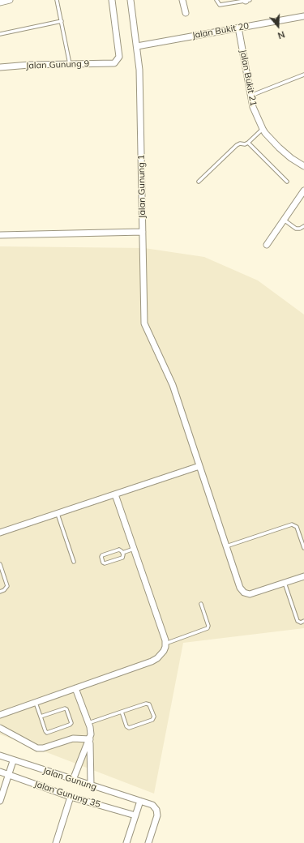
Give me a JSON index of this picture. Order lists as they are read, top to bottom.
{
  "streets": {
    "street": [
      "Jalan Bukit 20",
      "Jalan Gunung 9",
      "Jalan Bukit 21",
      "Jalan Gunung 1",
      "Jalan Gunung",
      "Jalan Gunung 35"
    ]
  },
  "crossings": [
    ["Jalan Bukit 20", "Jalan Bukit 21"],
    ["Jalan Bukit 20", "Jalan Gunung 1"]
  ],
  "north": "bottom"
}
